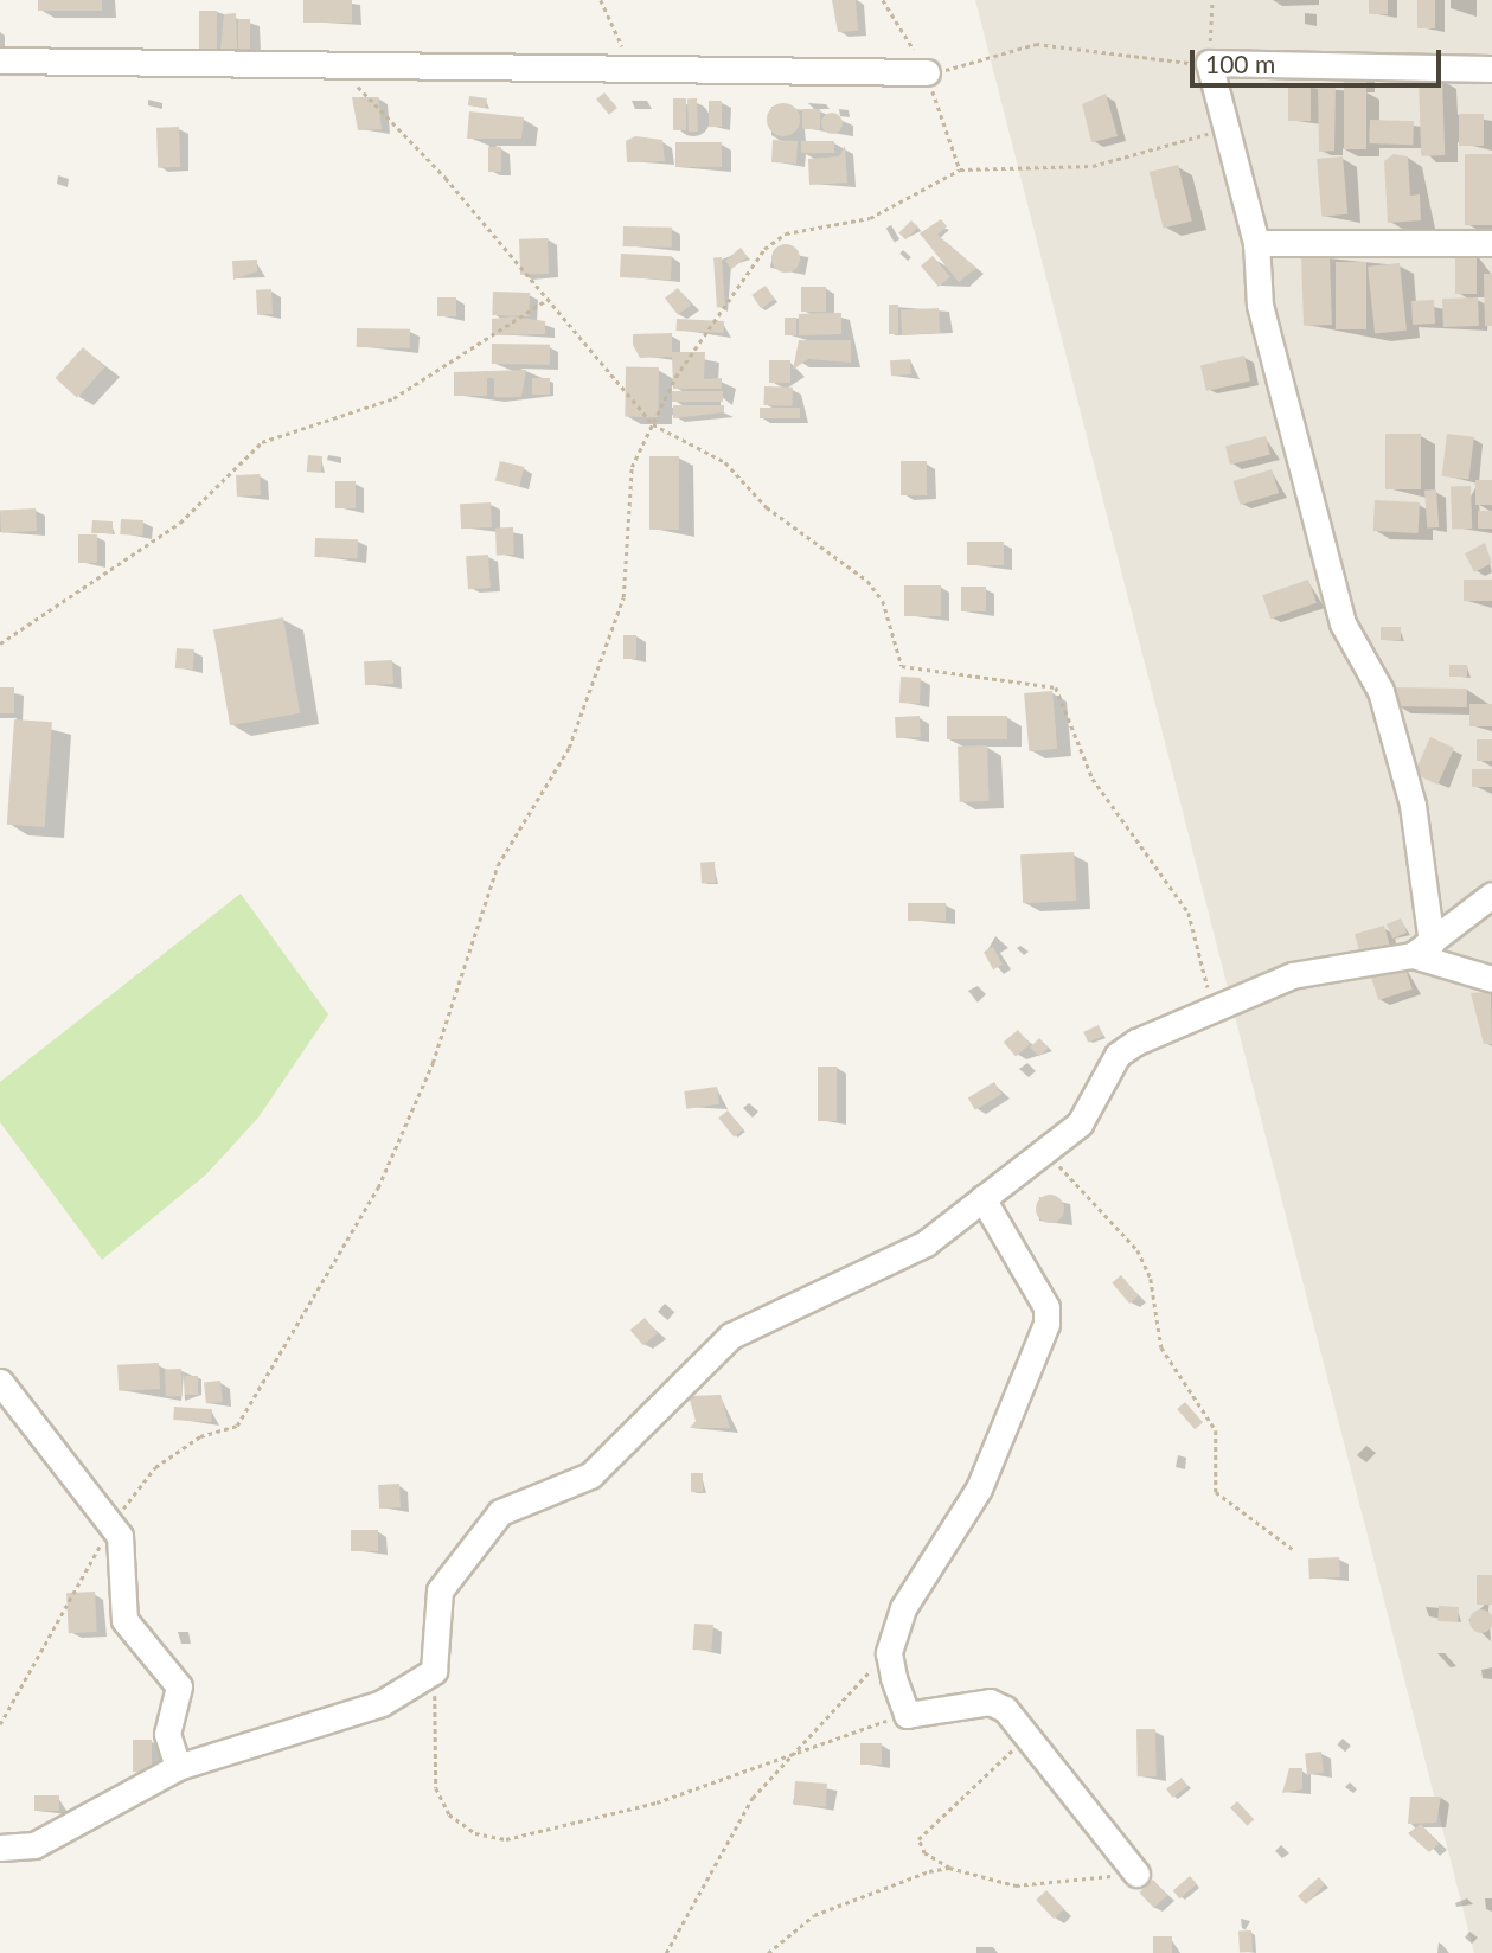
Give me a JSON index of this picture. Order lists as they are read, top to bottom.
{
  "scale_bar": "100 m"
}
